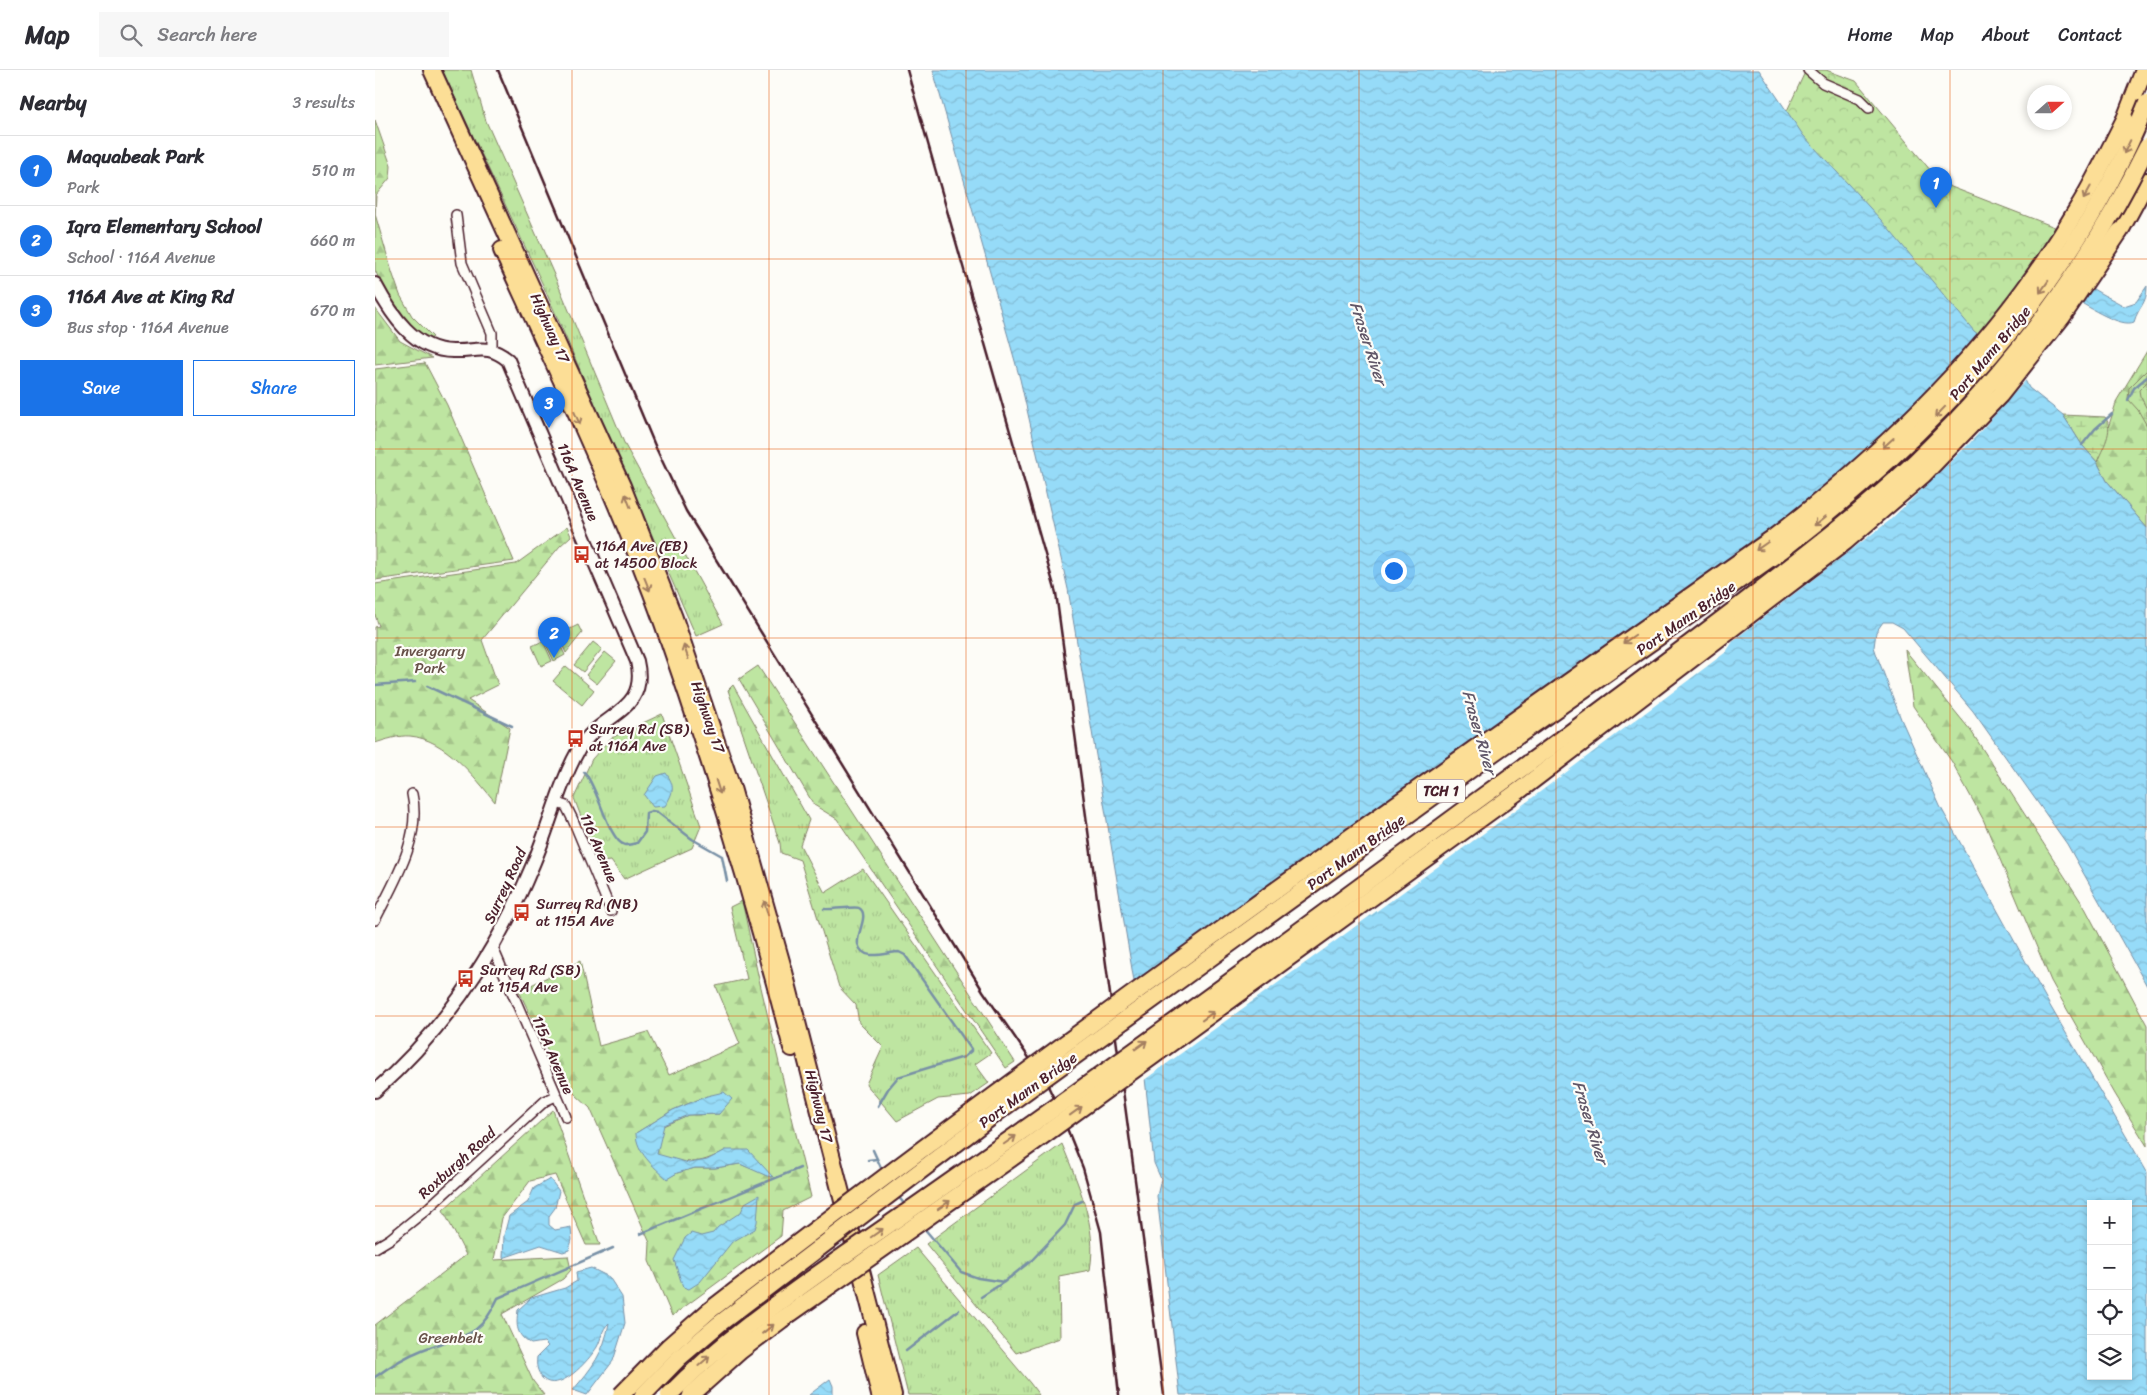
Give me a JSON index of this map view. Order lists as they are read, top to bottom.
{
  "streets": {
    "highway": ["Highway 17", "Port Mann Bridge", "TCH 1"],
    "street": [
      "116A Avenue",
      "116 Avenue",
      "Surrey Road",
      "115A Avenue",
      "Roxburgh Road"
    ]
  },
  "crossings": [
    ["116A Avenue", "Surrey Road"],
    ["116 Avenue", "Surrey Road"],
    ["Surrey Road", "115A Avenue"],
    ["115A Avenue", "Roxburgh Road"]
  ],
  "water": ["Fraser River"],
  "parks": ["Invergarry Park", "Greenbelt"],
  "places": {
    "bus stop": [
      "116A Ave (EB) at 14500 Block",
      "Surrey Rd (SB) at 116A Ave",
      "Surrey Rd (NB) at 115A Ave",
      "Surrey Rd (SB) at 115A Ave"
    ]
  },
  "north": "right",
  "page": {
    "header": "Map",
    "search": "Search here",
    "nav": [
      "Home",
      "Map",
      "About",
      "Contact"
    ],
    "heading": ["Nearby", "3 results"],
    "list": [
      {
        "mark": "1",
        "name": "Maquabeak Park",
        "note": "Park",
        "value": "510 m"
      },
      {
        "mark": "2",
        "name": "Iqra Elementary School",
        "note": "School · 116A Avenue",
        "value": "660 m"
      },
      {
        "mark": "3",
        "name": "116A Ave at King Rd",
        "note": "Bus stop · 116A Avenue",
        "value": "670 m"
      }
    ],
    "pins": ["1", "3", "2"],
    "buttons": ["Save", "Share"],
    "map_buttons": ["+", "−"]
  }
}
